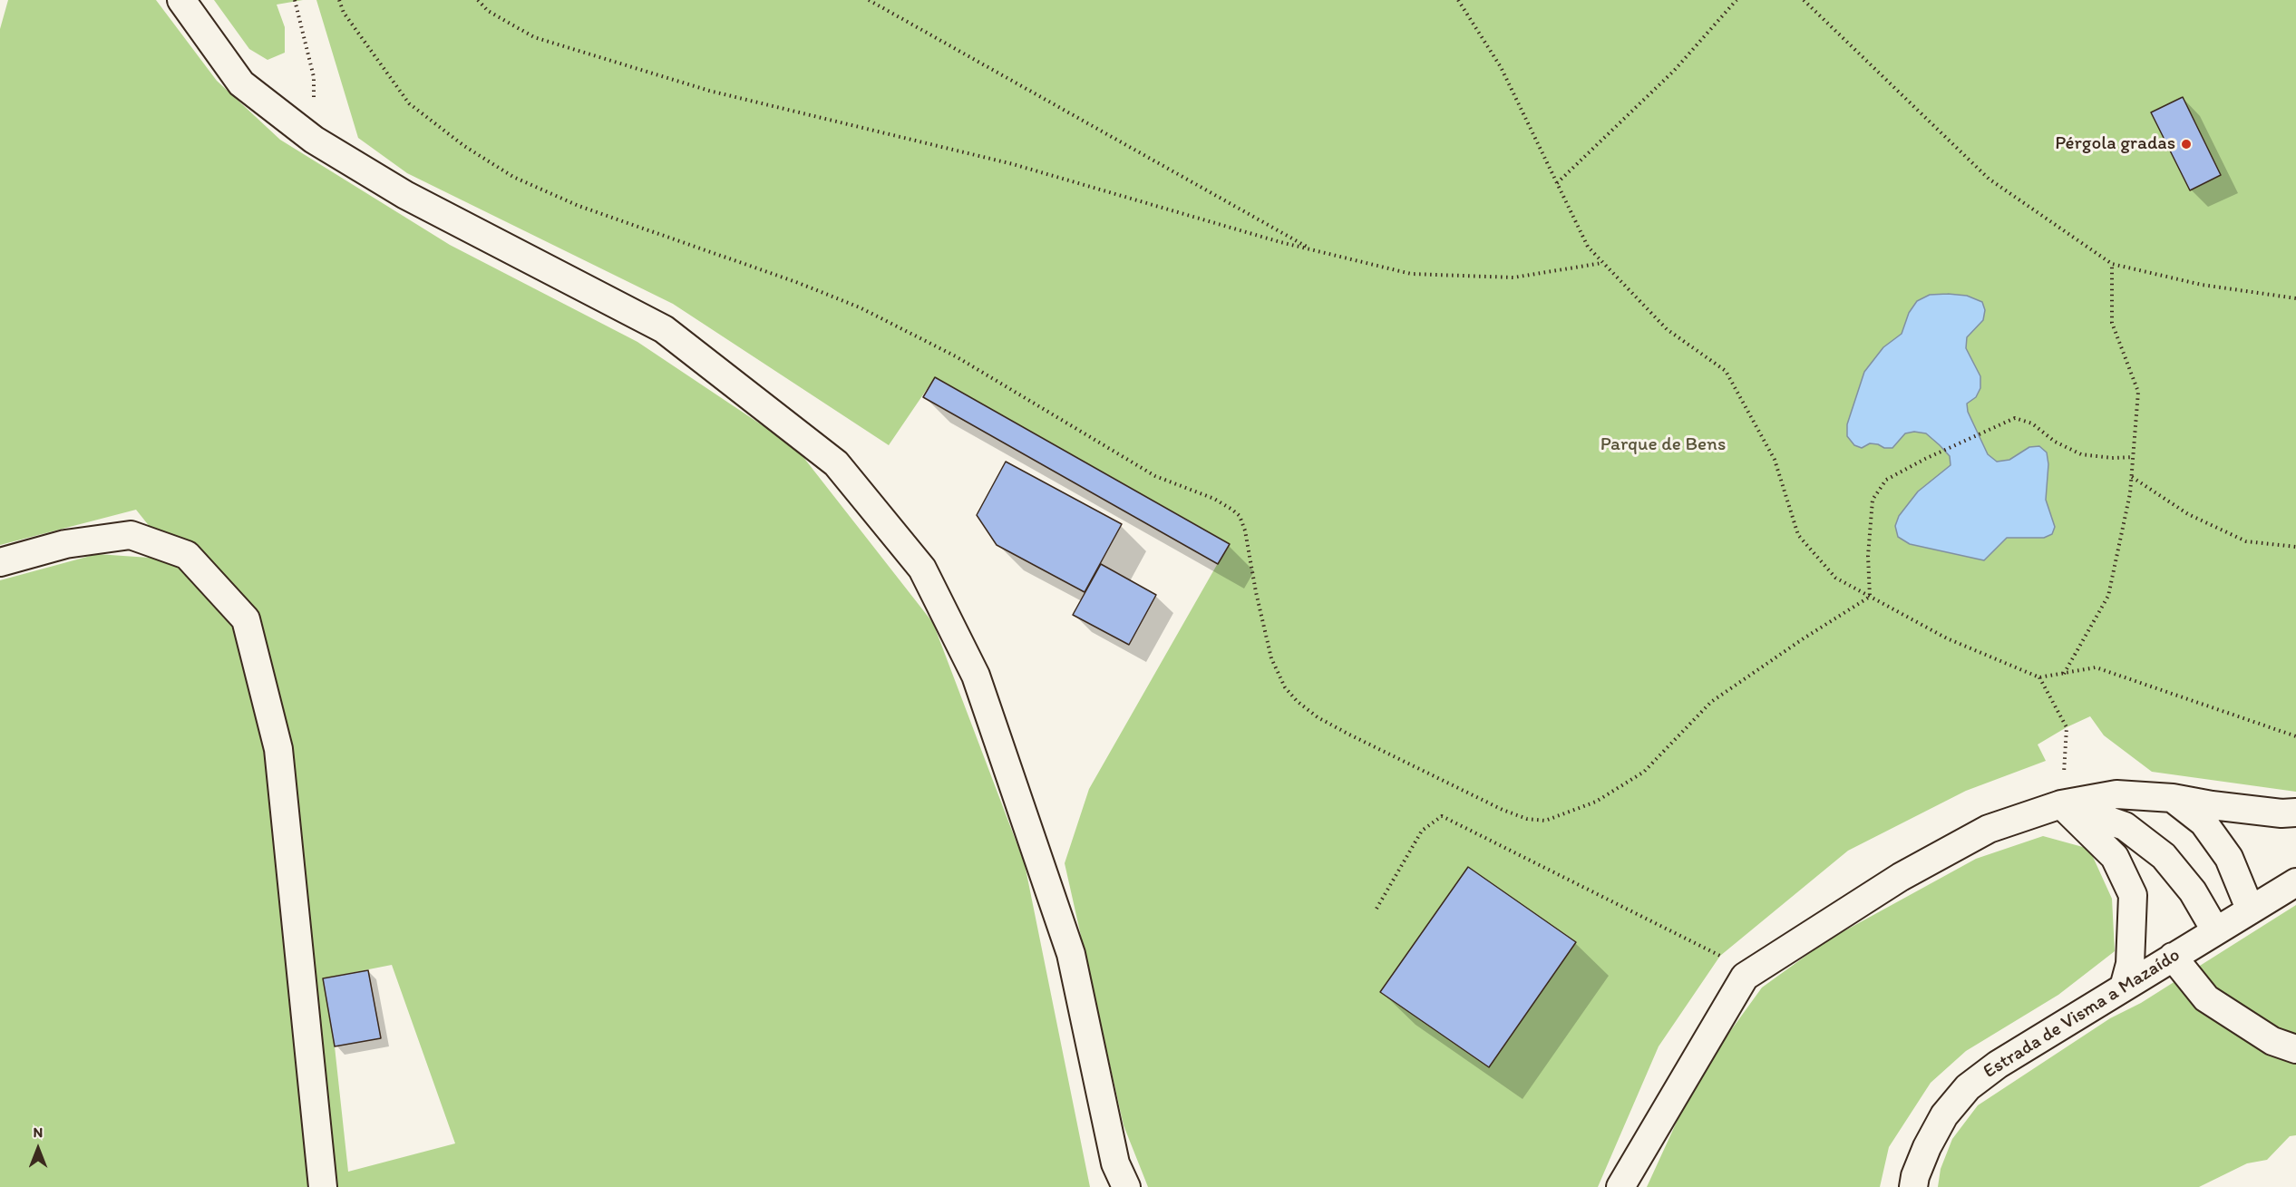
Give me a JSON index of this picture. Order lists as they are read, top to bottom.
{
  "streets": {
    "street": ["Estrada de Visma a Mazaído"]
  },
  "parks": ["Parque de Bens"],
  "places": ["Pérgola gradas"],
  "north": "top"
}
